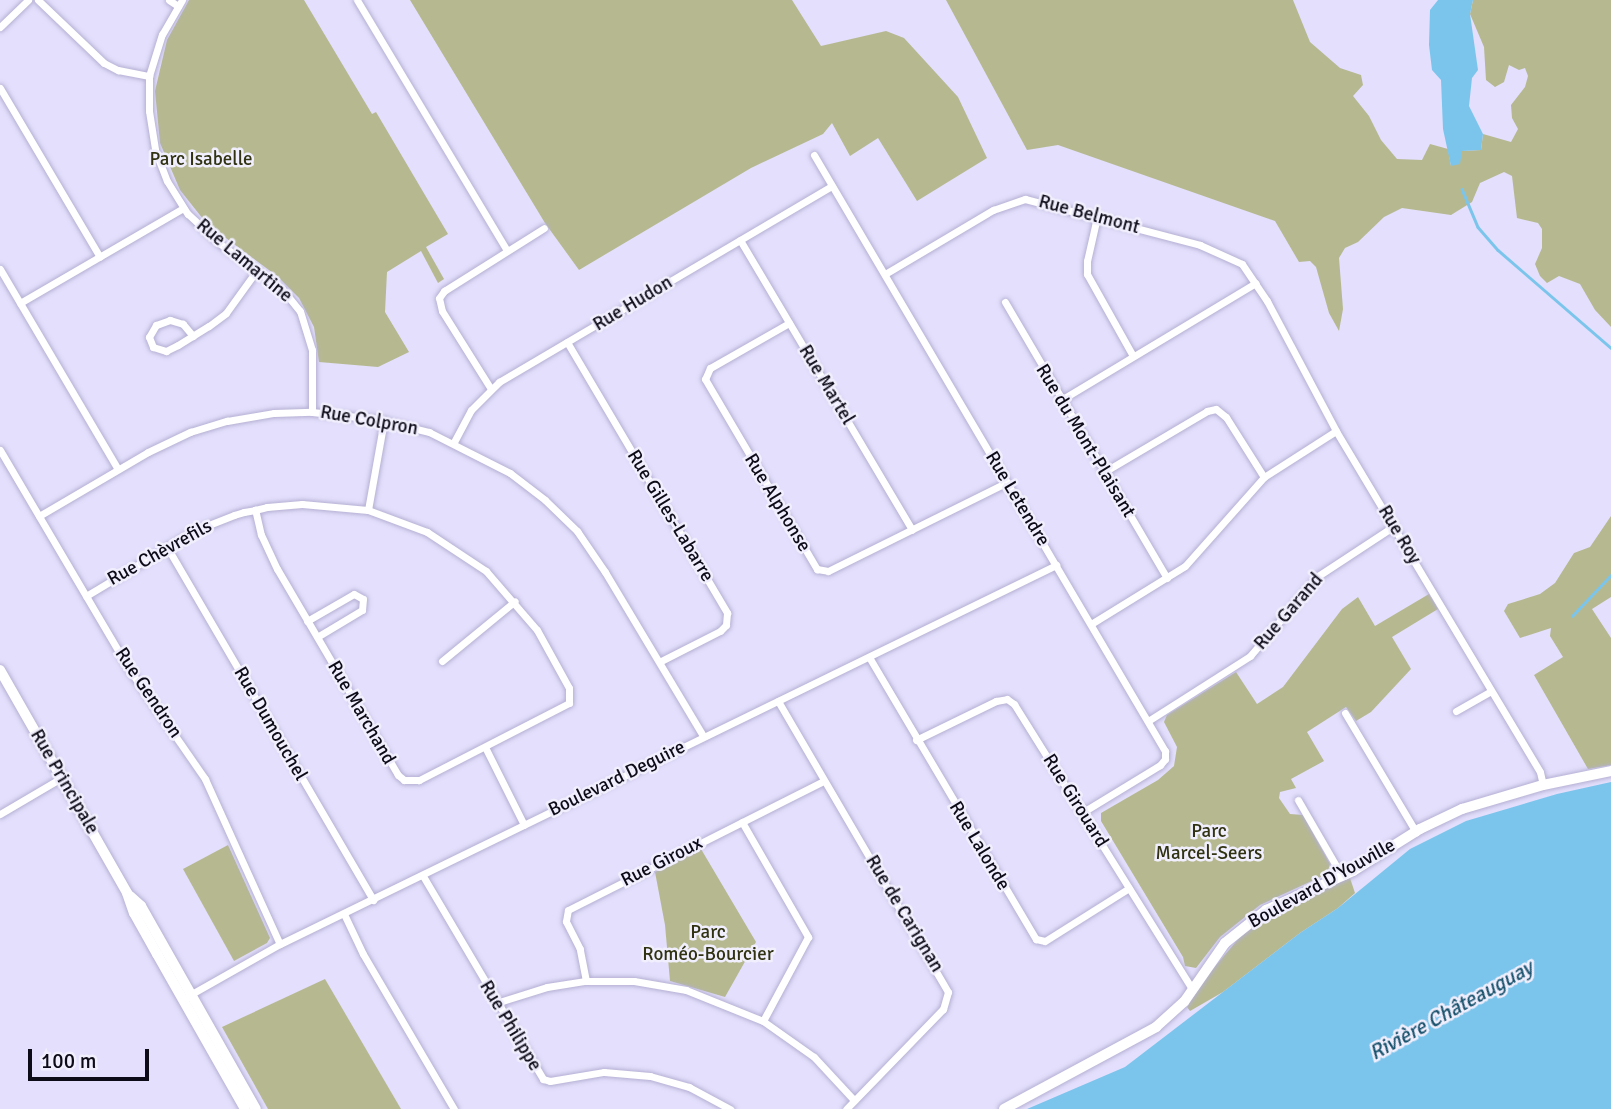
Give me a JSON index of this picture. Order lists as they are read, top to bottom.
{
  "streets": {
    "street": [
      "Rue Belmont",
      "Rue Lamartine",
      "Rue Hudon",
      "Rue Martel",
      "Rue Colpron",
      "Rue du Mont-Plaisant",
      "Rue Letendre",
      "Rue Alphonse",
      "Rue Gilles-Labarre",
      "Rue Roy",
      "Rue Chèvrefils",
      "Rue Garand",
      "Rue Gendron",
      "Rue Marchand",
      "Rue Dumouchel",
      "Boulevard Deguire",
      "Rue Principale",
      "Rue Girouard",
      "Rue Lalonde",
      "Rue Giroux",
      "Boulevard D'Youville",
      "Rue de Carignan",
      "Rue Philippe"
    ]
  },
  "crossings": [
    ["Rue Belmont", "Rue Letendre"],
    ["Rue Belmont", "Rue Roy"],
    ["Rue Lamartine", "Rue Colpron"],
    ["Rue Hudon", "Rue Martel"],
    ["Rue Hudon", "Rue Colpron"],
    ["Rue Hudon", "Rue Letendre"],
    ["Rue Hudon", "Rue Gilles-Labarre"],
    ["Rue Martel", "Rue Alphonse"],
    ["Rue Colpron", "Rue Gilles-Labarre"],
    ["Rue Colpron", "Rue Gendron"],
    ["Rue Colpron", "Boulevard Deguire"],
    ["Rue Letendre", "Rue Alphonse"],
    ["Rue Letendre", "Rue Garand"],
    ["Rue Letendre", "Boulevard Deguire"],
    ["Rue Letendre", "Rue Girouard"],
    ["Rue Roy", "Rue Garand"],
    ["Rue Roy", "Boulevard D'Youville"],
    ["Rue Chèvrefils", "Rue Gendron"],
    ["Rue Chèvrefils", "Rue Marchand"],
    ["Rue Chèvrefils", "Rue Dumouchel"],
    ["Rue Gendron", "Boulevard Deguire"],
    ["Rue Dumouchel", "Boulevard Deguire"],
    ["Boulevard Deguire", "Rue Principale"],
    ["Boulevard Deguire", "Rue Lalonde"],
    ["Boulevard Deguire", "Rue de Carignan"],
    ["Boulevard Deguire", "Rue Philippe"],
    ["Rue Girouard", "Rue Lalonde"],
    ["Rue Girouard", "Boulevard D'Youville"],
    ["Rue Giroux", "Rue de Carignan"]
  ],
  "water": ["Rivière Châteauguay"],
  "parks": ["Parc Isabelle", "Parc Marcel-Seers", "Parc Roméo-Bourcier"],
  "scale_bar": "100 m"
}
